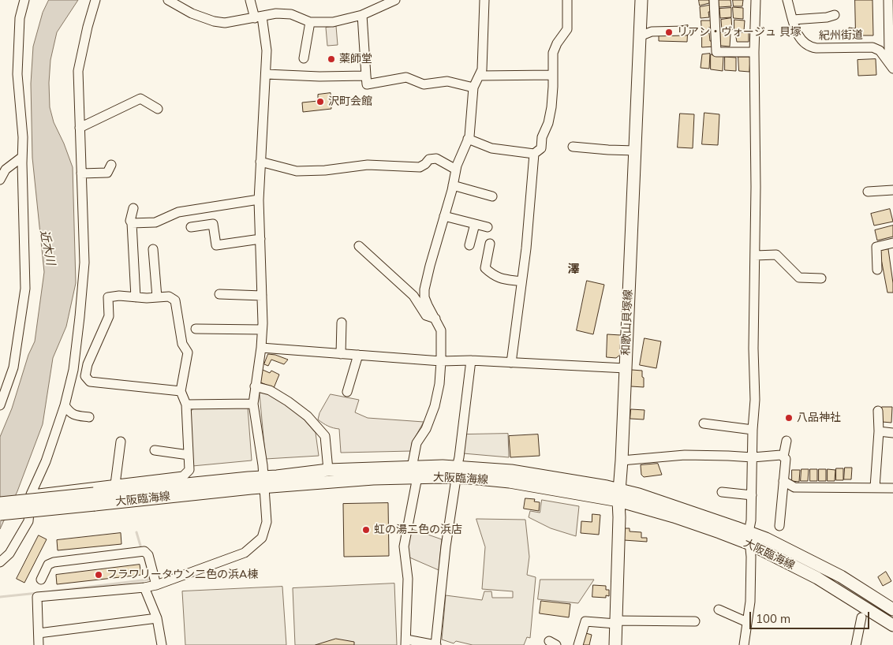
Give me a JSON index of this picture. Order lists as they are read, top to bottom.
{
  "streets": {
    "main road": ["和歌山貝塚線", "大阪臨海線"],
    "street": ["紀州街道"]
  },
  "crossings": [
    ["和歌山貝塚線", "大阪臨海線"]
  ],
  "districts": ["澤"],
  "water": ["近木川"],
  "places": [
    "リアン・ヴォージュ 貝塚",
    "薬師堂",
    "沢町会館",
    "八品神社",
    "虹の湯二色の浜店",
    "フラワリータウン二色の浜A棟"
  ],
  "scale_bar": "100 m"
}
